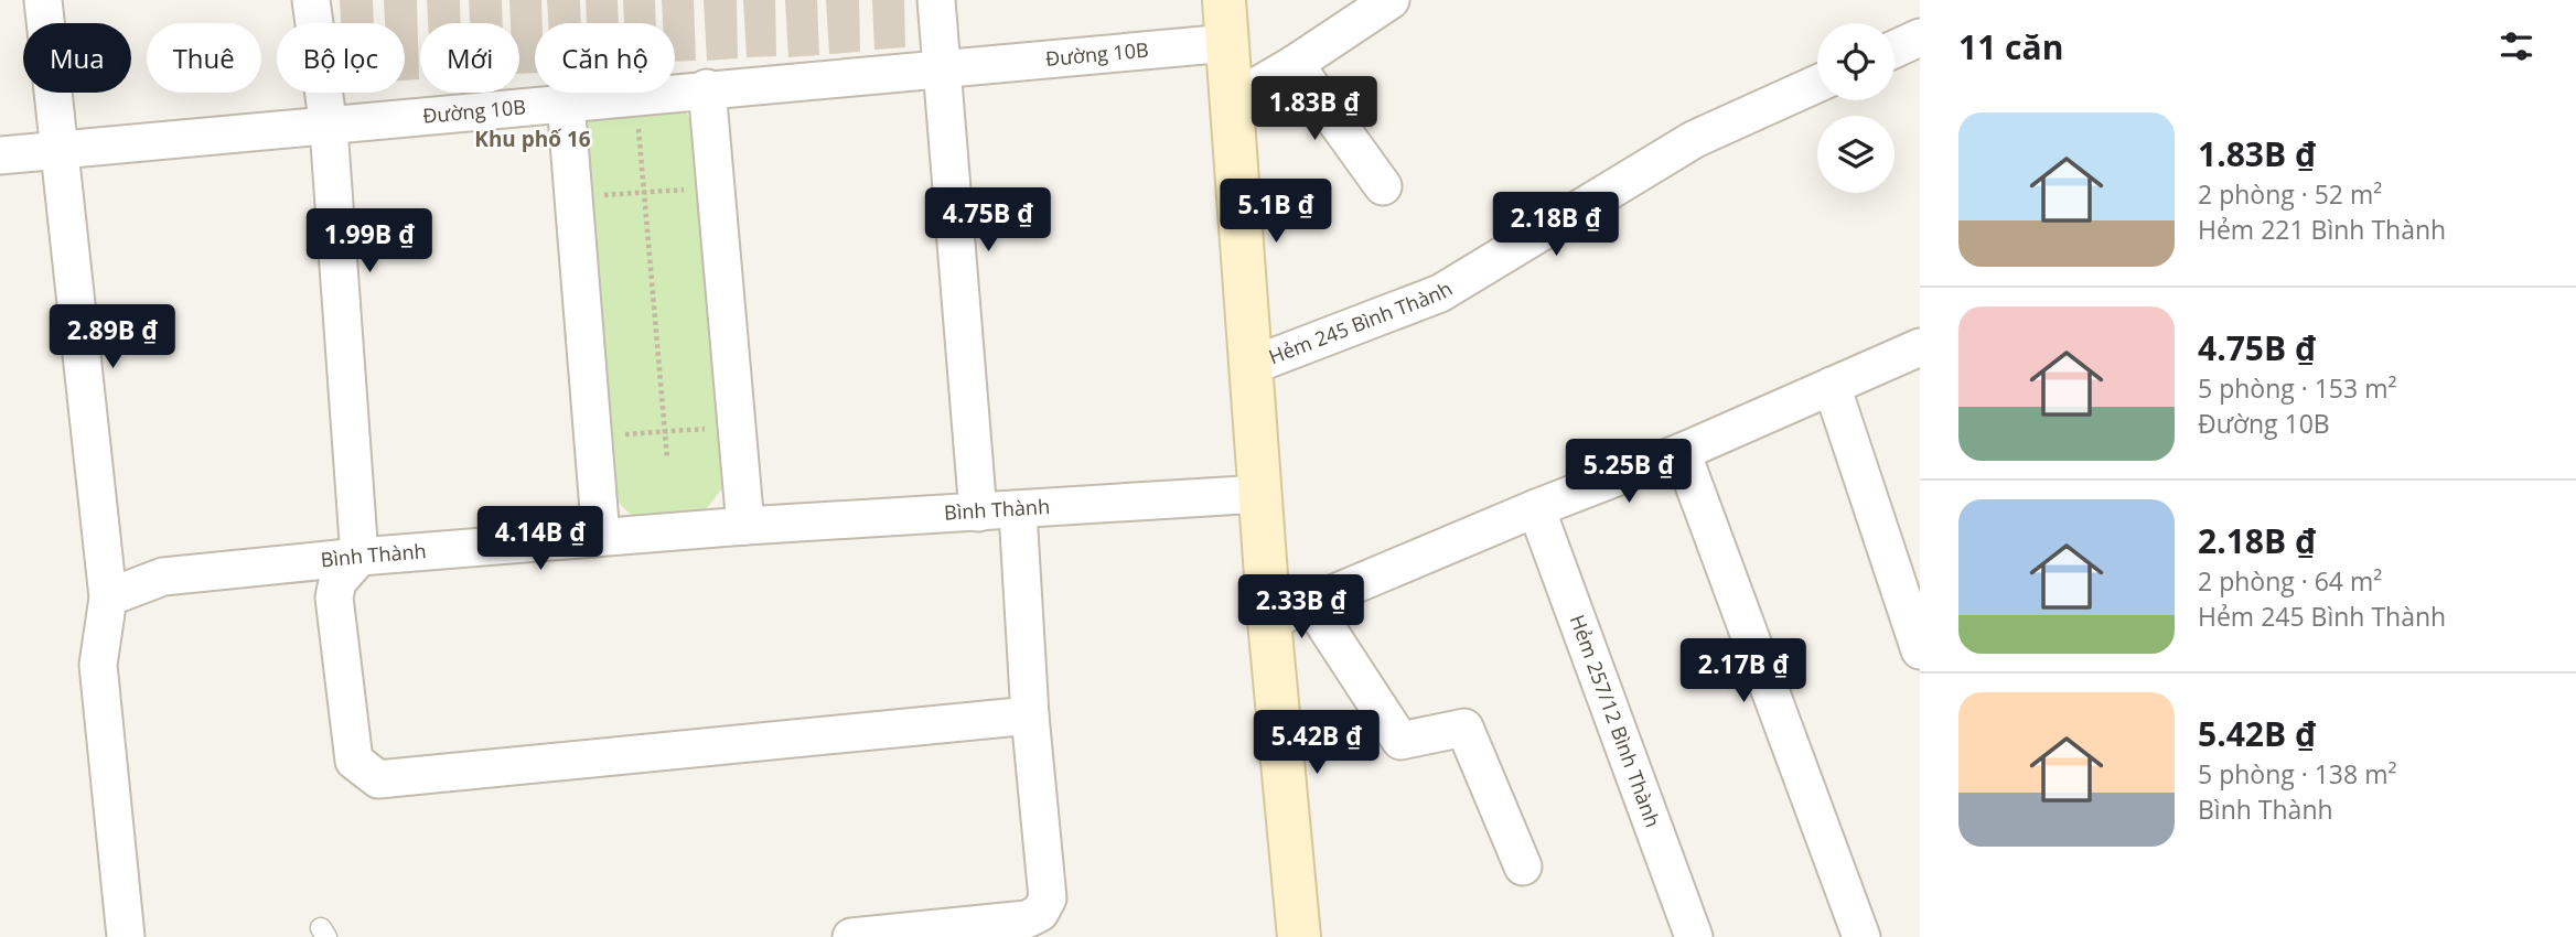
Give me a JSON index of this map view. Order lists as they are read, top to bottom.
{
  "streets": {
    "street": [
      "Đường 10B",
      "Hẻm 245 Bình Thành",
      "Bình Thành",
      "Hẻm 257/12 Bình Thành"
    ]
  },
  "districts": ["Khu phố 16"],
  "page": {
    "heading": "11 căn",
    "chip": [
      "Mua",
      "Thuê",
      "Bộ lọc",
      "Mới",
      "Căn hộ"
    ],
    "price": [
      "1.83B ₫",
      "5.1B ₫",
      "4.75B ₫",
      "2.18B ₫",
      "1.99B ₫",
      "2.89B ₫",
      "5.25B ₫",
      "4.14B ₫",
      "2.33B ₫",
      "2.17B ₫",
      "5.42B ₫"
    ],
    "list": [
      {
        "name": "1.83B ₫",
        "note": "2 phòng · 52 m² · Hẻm 221 Bình Thành"
      },
      {
        "name": "4.75B ₫",
        "note": "5 phòng · 153 m² · Đường 10B"
      },
      {
        "name": "2.18B ₫",
        "note": "2 phòng · 64 m² · Hẻm 245 Bình Thành"
      },
      {
        "name": "5.42B ₫",
        "note": "5 phòng · 138 m² · Bình Thành"
      }
    ]
  }
}
